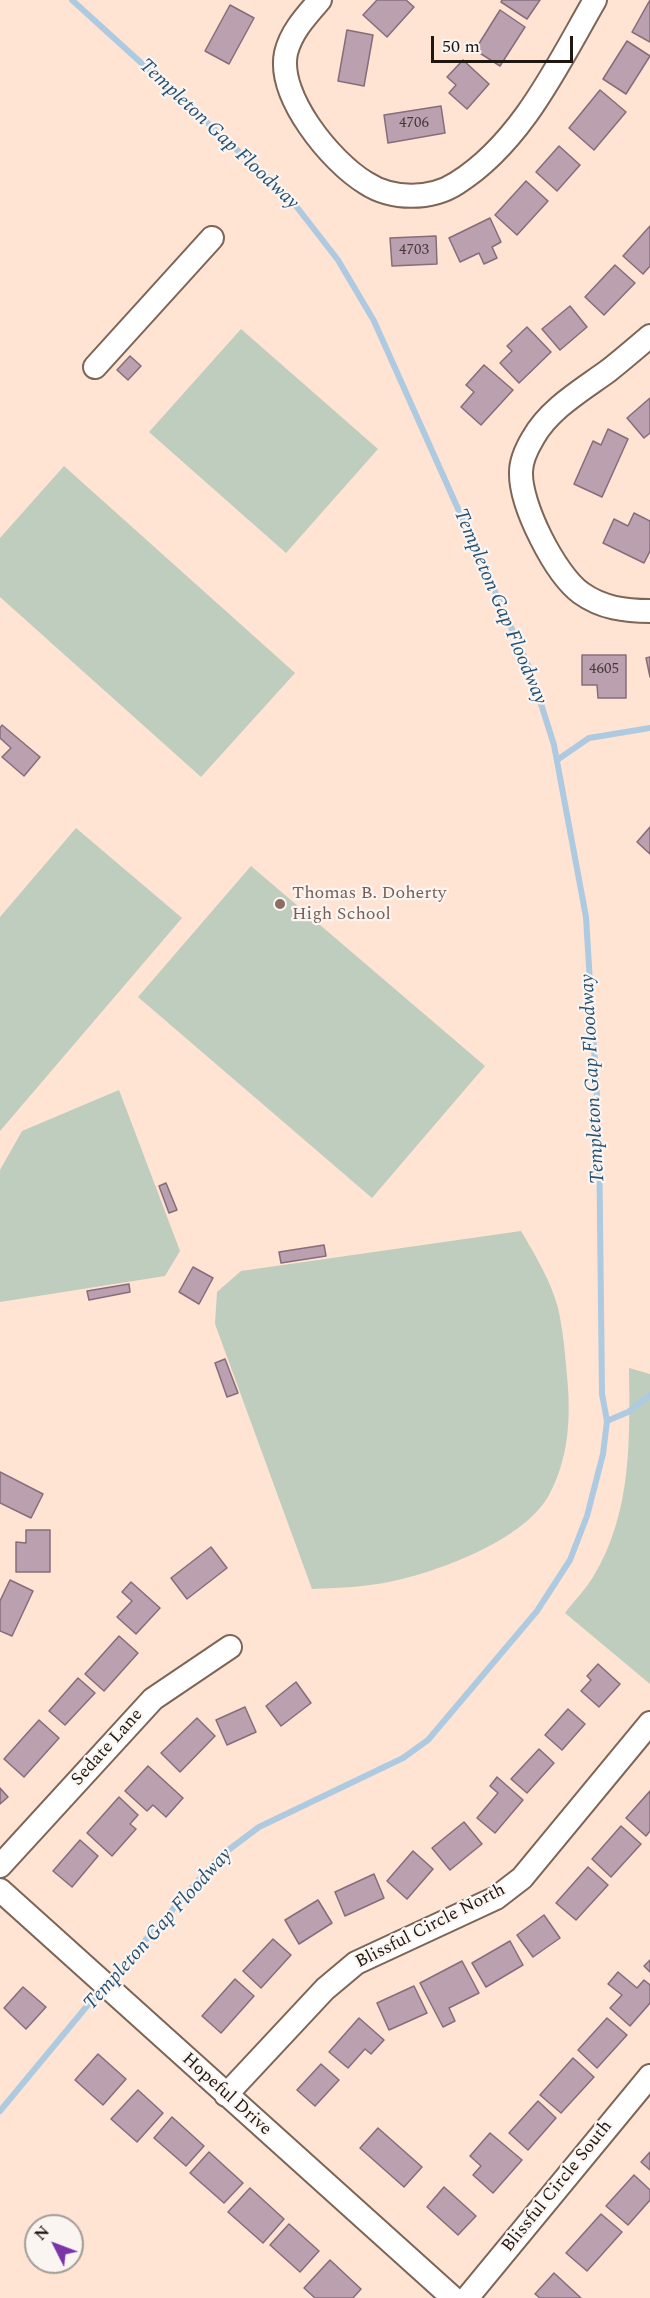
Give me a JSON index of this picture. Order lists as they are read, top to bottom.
{
  "streets": {
    "street": [
      "Sedate Lane",
      "Blissful Circle North",
      "Hopeful Drive",
      "Blissful Circle South"
    ]
  },
  "crossings": [
    ["Blissful Circle North", "Hopeful Drive"]
  ],
  "water": ["Templeton Gap Floodway"],
  "places": ["Thomas B. Doherty High School"],
  "house_numbers": ["4706", "4703", "4605"],
  "scale_bar": "50 m",
  "north": "top left"
}
